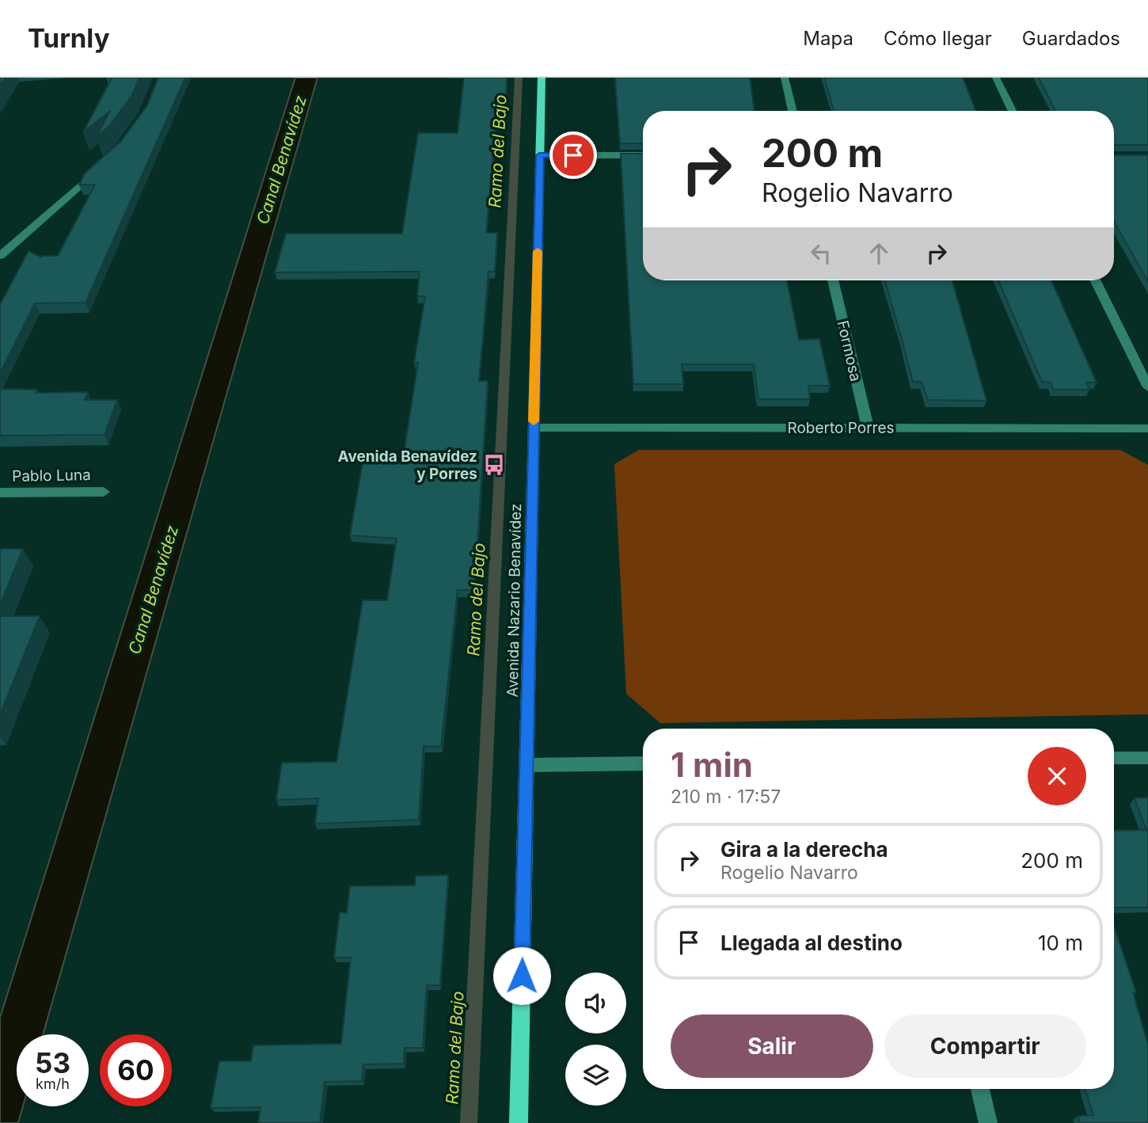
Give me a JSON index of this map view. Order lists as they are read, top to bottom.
{
  "streets": {
    "main road": ["Avenida Nazario Benavídez"],
    "street": ["Formosa", "Roberto Porres", "Pablo Luna"]
  },
  "crossings": [
    ["Formosa", "Roberto Porres"],
    ["Roberto Porres", "Avenida Nazario Benavídez"]
  ],
  "water": ["Ramo del Bajo", "Canal Benavídez"],
  "places": {
    "bus stop": ["Avenida Benavídez y Porres"]
  },
  "page": {
    "header": "Turnly",
    "nav": ["Mapa", "Cómo llegar", "Guardados"],
    "turn": ["200 m", "Rogelio Navarro"],
    "heading": ["1 min", "210 m · 17:57"],
    "list": [
      {
        "name": "Gira a la derecha",
        "note": "Rogelio Navarro",
        "value": "200 m"
      },
      {
        "name": "Llegada al destino",
        "value": "10 m"
      }
    ],
    "buttons": ["Salir", "Compartir"],
    "speed": "53 km/h",
    "limit": "60"
  }
}
